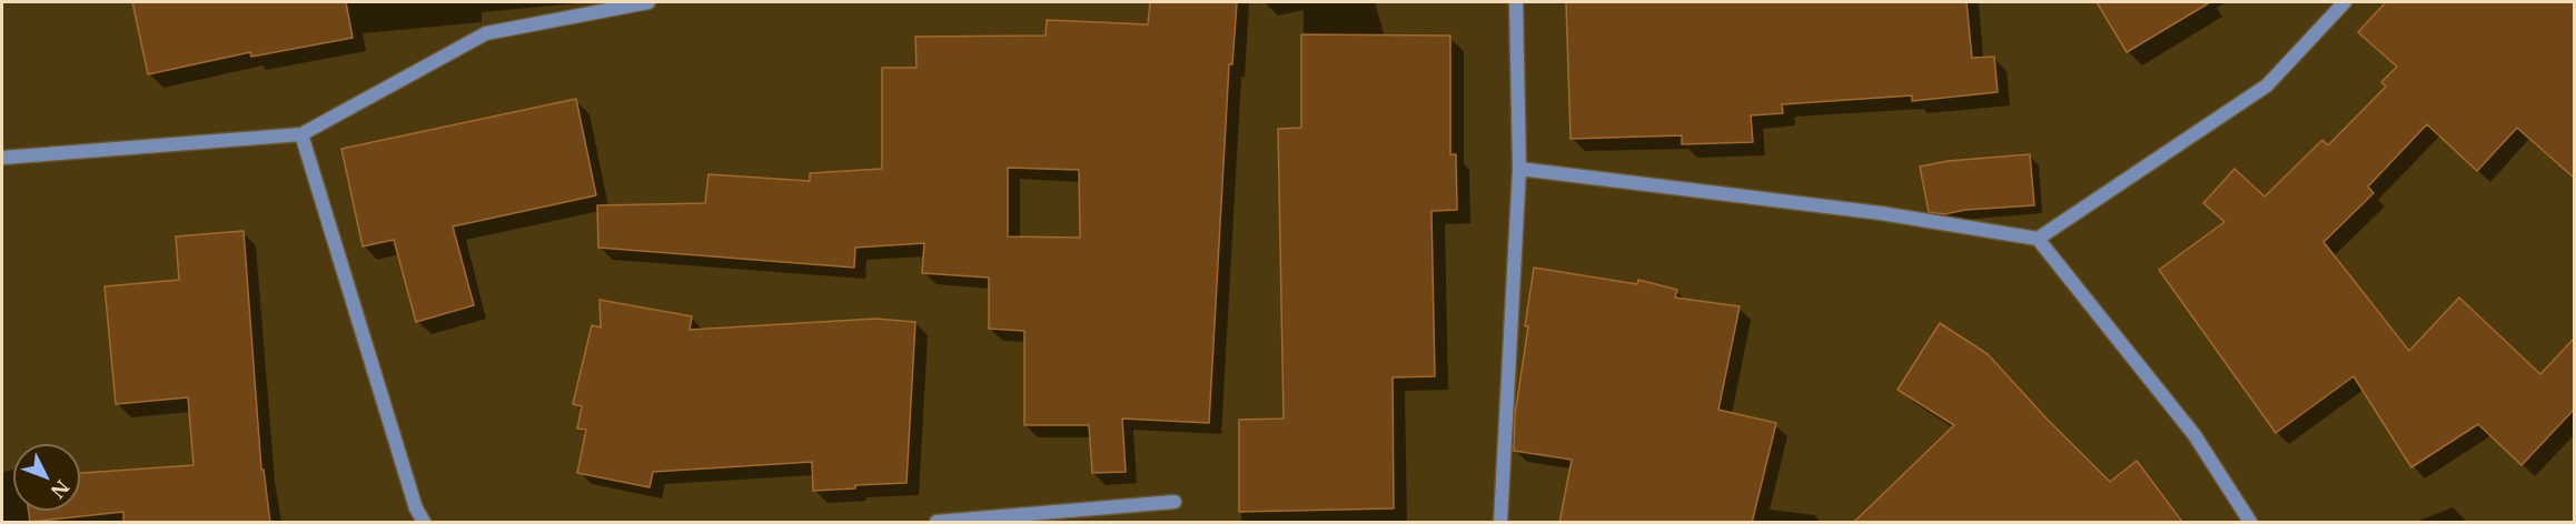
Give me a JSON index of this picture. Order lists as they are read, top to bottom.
{
  "north": "bottom right"
}
